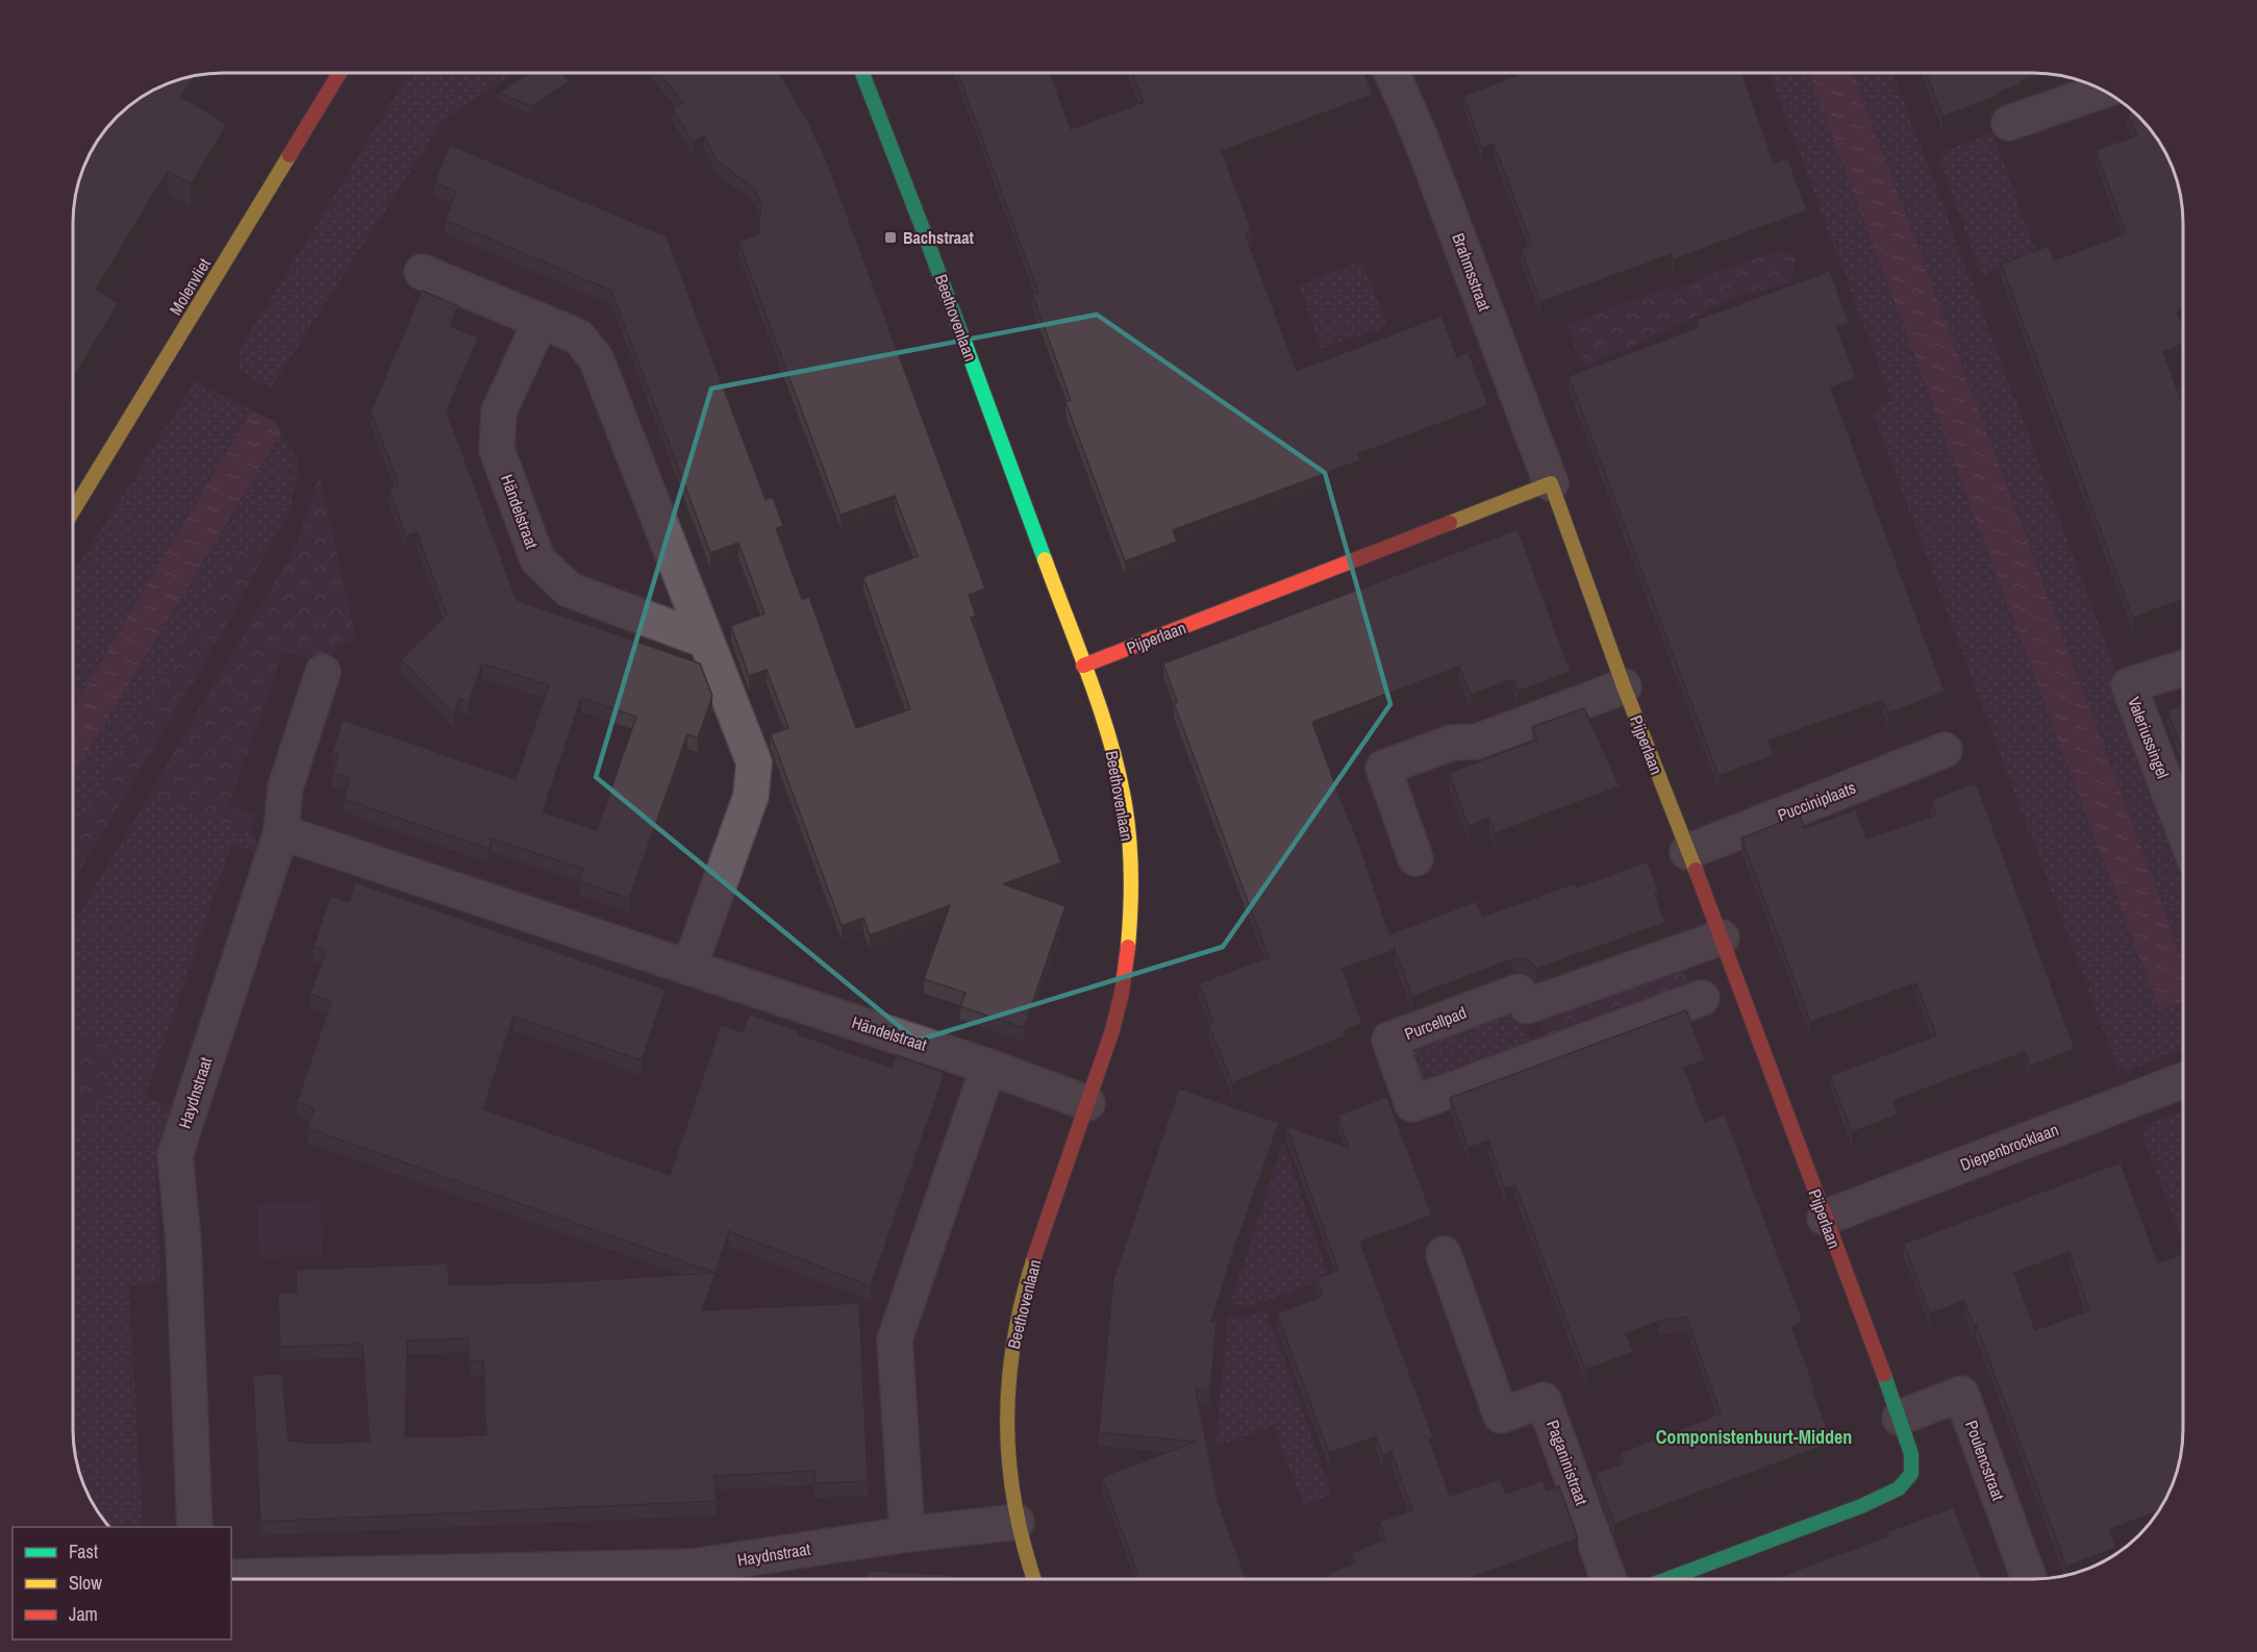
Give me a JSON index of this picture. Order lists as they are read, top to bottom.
{
  "streets": {
    "street": [
      "Brahmsstraat",
      "Molenvliet",
      "Beethovenlaan",
      "Händelstraat",
      "Pijperlaan",
      "Valeriussingel",
      "Pucciniplaats",
      "Purcellpad",
      "Haydnstraat",
      "Diepenbrocklaan",
      "Poulencstraat",
      "Paganinistraat"
    ]
  },
  "crossings": [
    ["Brahmsstraat", "Pijperlaan"],
    ["Beethovenlaan", "Händelstraat"],
    ["Beethovenlaan", "Pijperlaan"],
    ["Beethovenlaan", "Haydnstraat"],
    ["Händelstraat", "Haydnstraat"],
    ["Pijperlaan", "Pucciniplaats"],
    ["Pijperlaan", "Diepenbrocklaan"],
    ["Pijperlaan", "Poulencstraat"]
  ],
  "districts": ["Componistenbuurt-Midden"],
  "places": {
    "transit": ["Bachstraat"]
  },
  "legend": ["Fast", "Slow", "Jam"]
}
